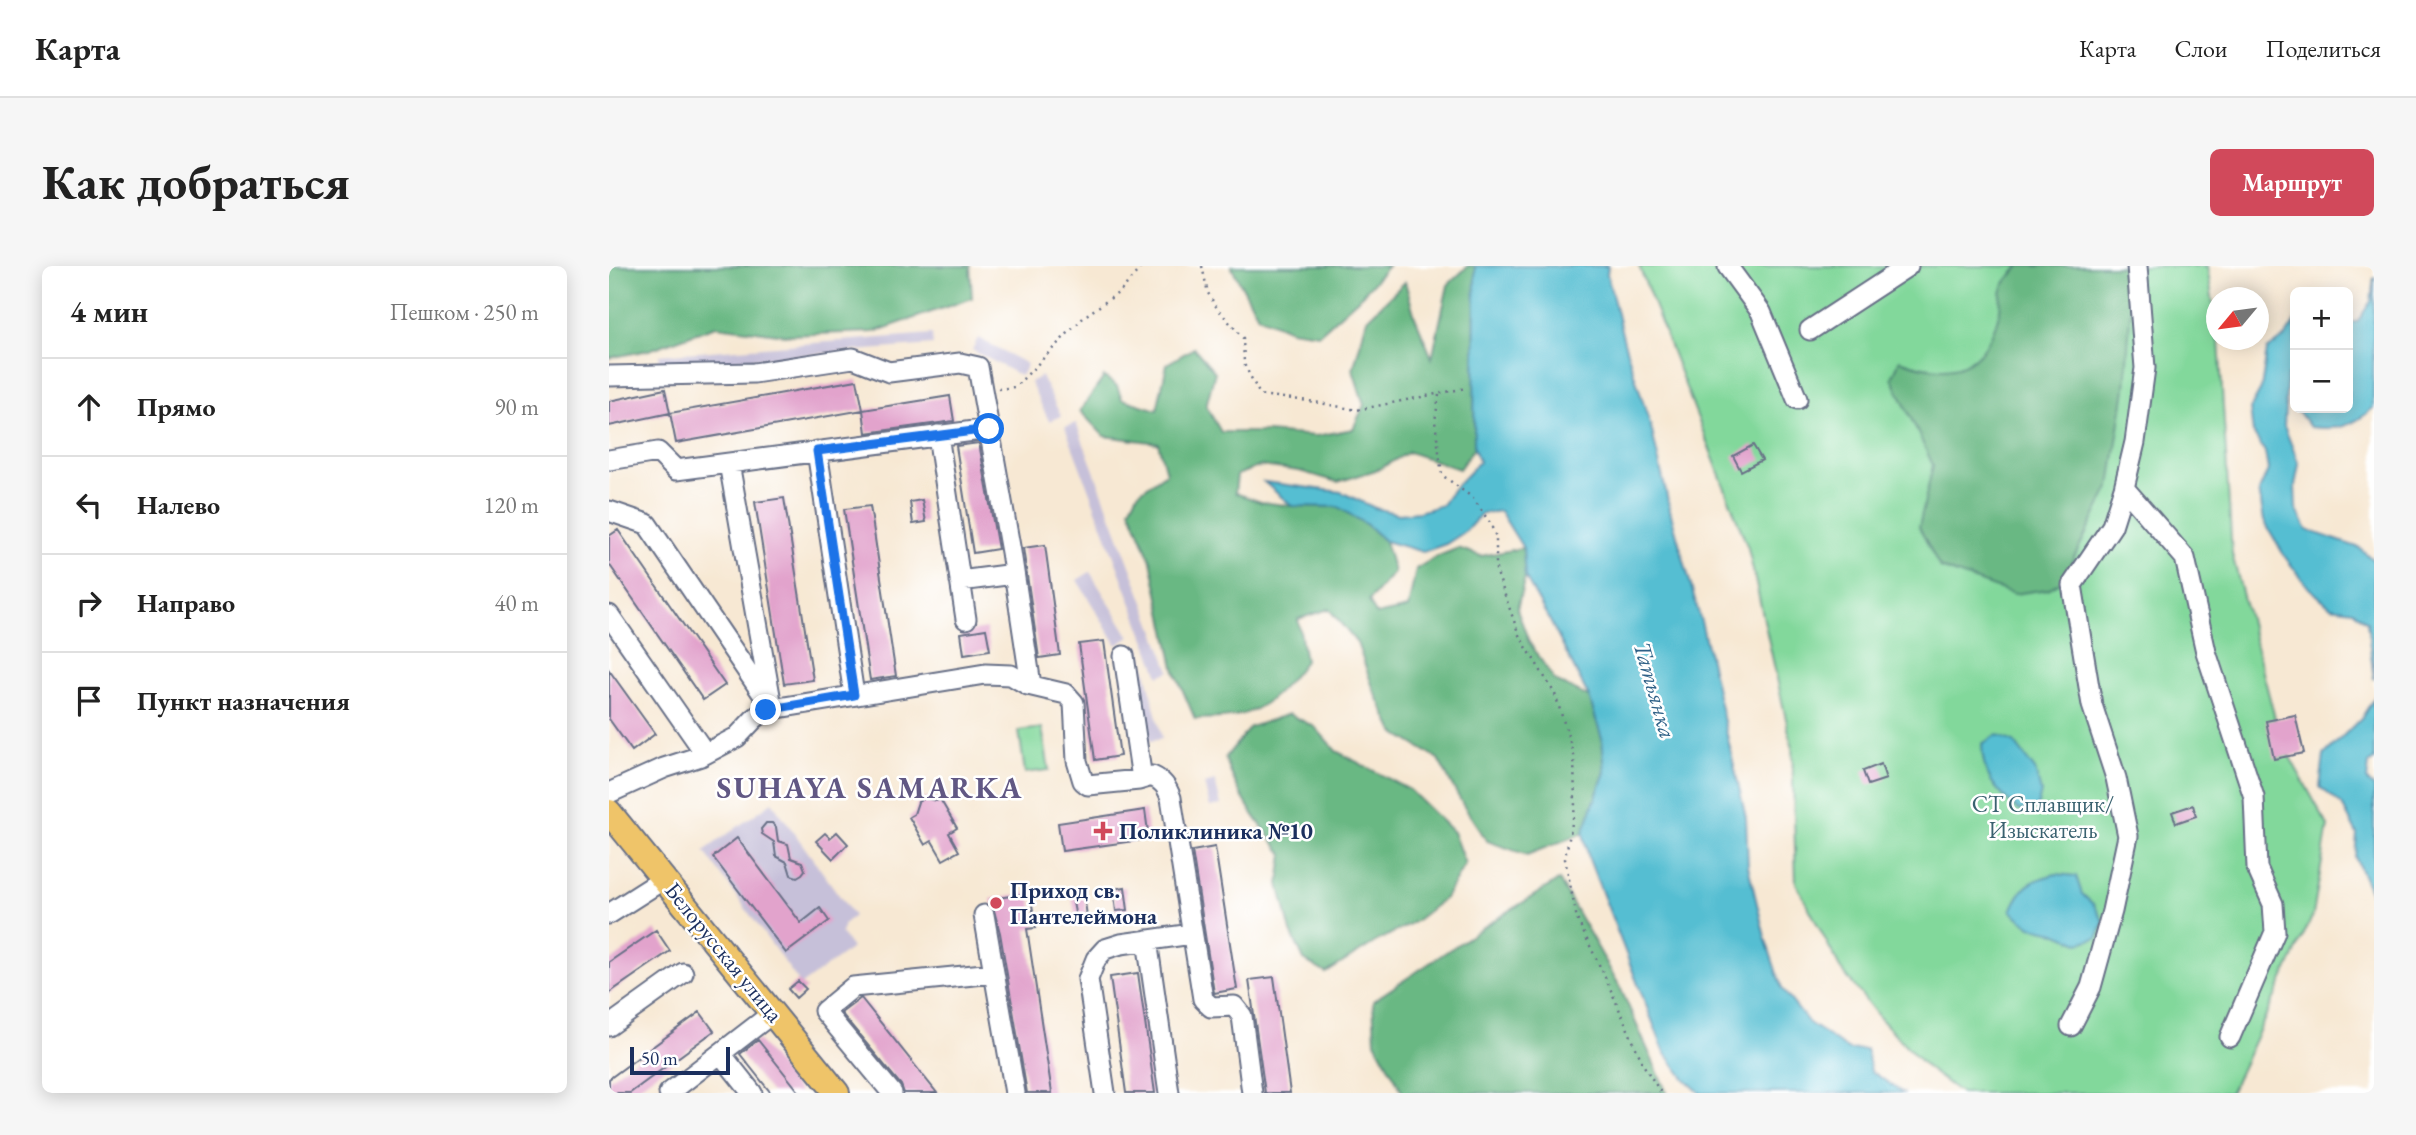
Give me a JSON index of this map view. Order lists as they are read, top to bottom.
{
  "streets": {
    "main road": ["Белорусская улица"]
  },
  "districts": ["SUHAYA SAMARKA"],
  "water": ["Татьянка"],
  "parks": ["СТ Сплавщик/ Изыскатель"],
  "places": {
    "health": ["Поликлиника №10"],
    "other": ["Приход св. Пантелеймона"]
  },
  "scale_bar": "50 m",
  "north": "bottom left",
  "page": {
    "header": "Карта",
    "nav": ["Карта", "Слои", "Поделиться"],
    "buttons": "Маршрут",
    "title": "Как добраться",
    "heading": ["4 мин", "Пешком · 250 m"],
    "map_buttons": ["+", "−"],
    "list": [
      ["Прямо", "90 m"],
      ["Налево", "120 m"],
      ["Направо", "40 m"],
      "Пункт назначения"
    ],
    "scale": "50 m"
  }
}
